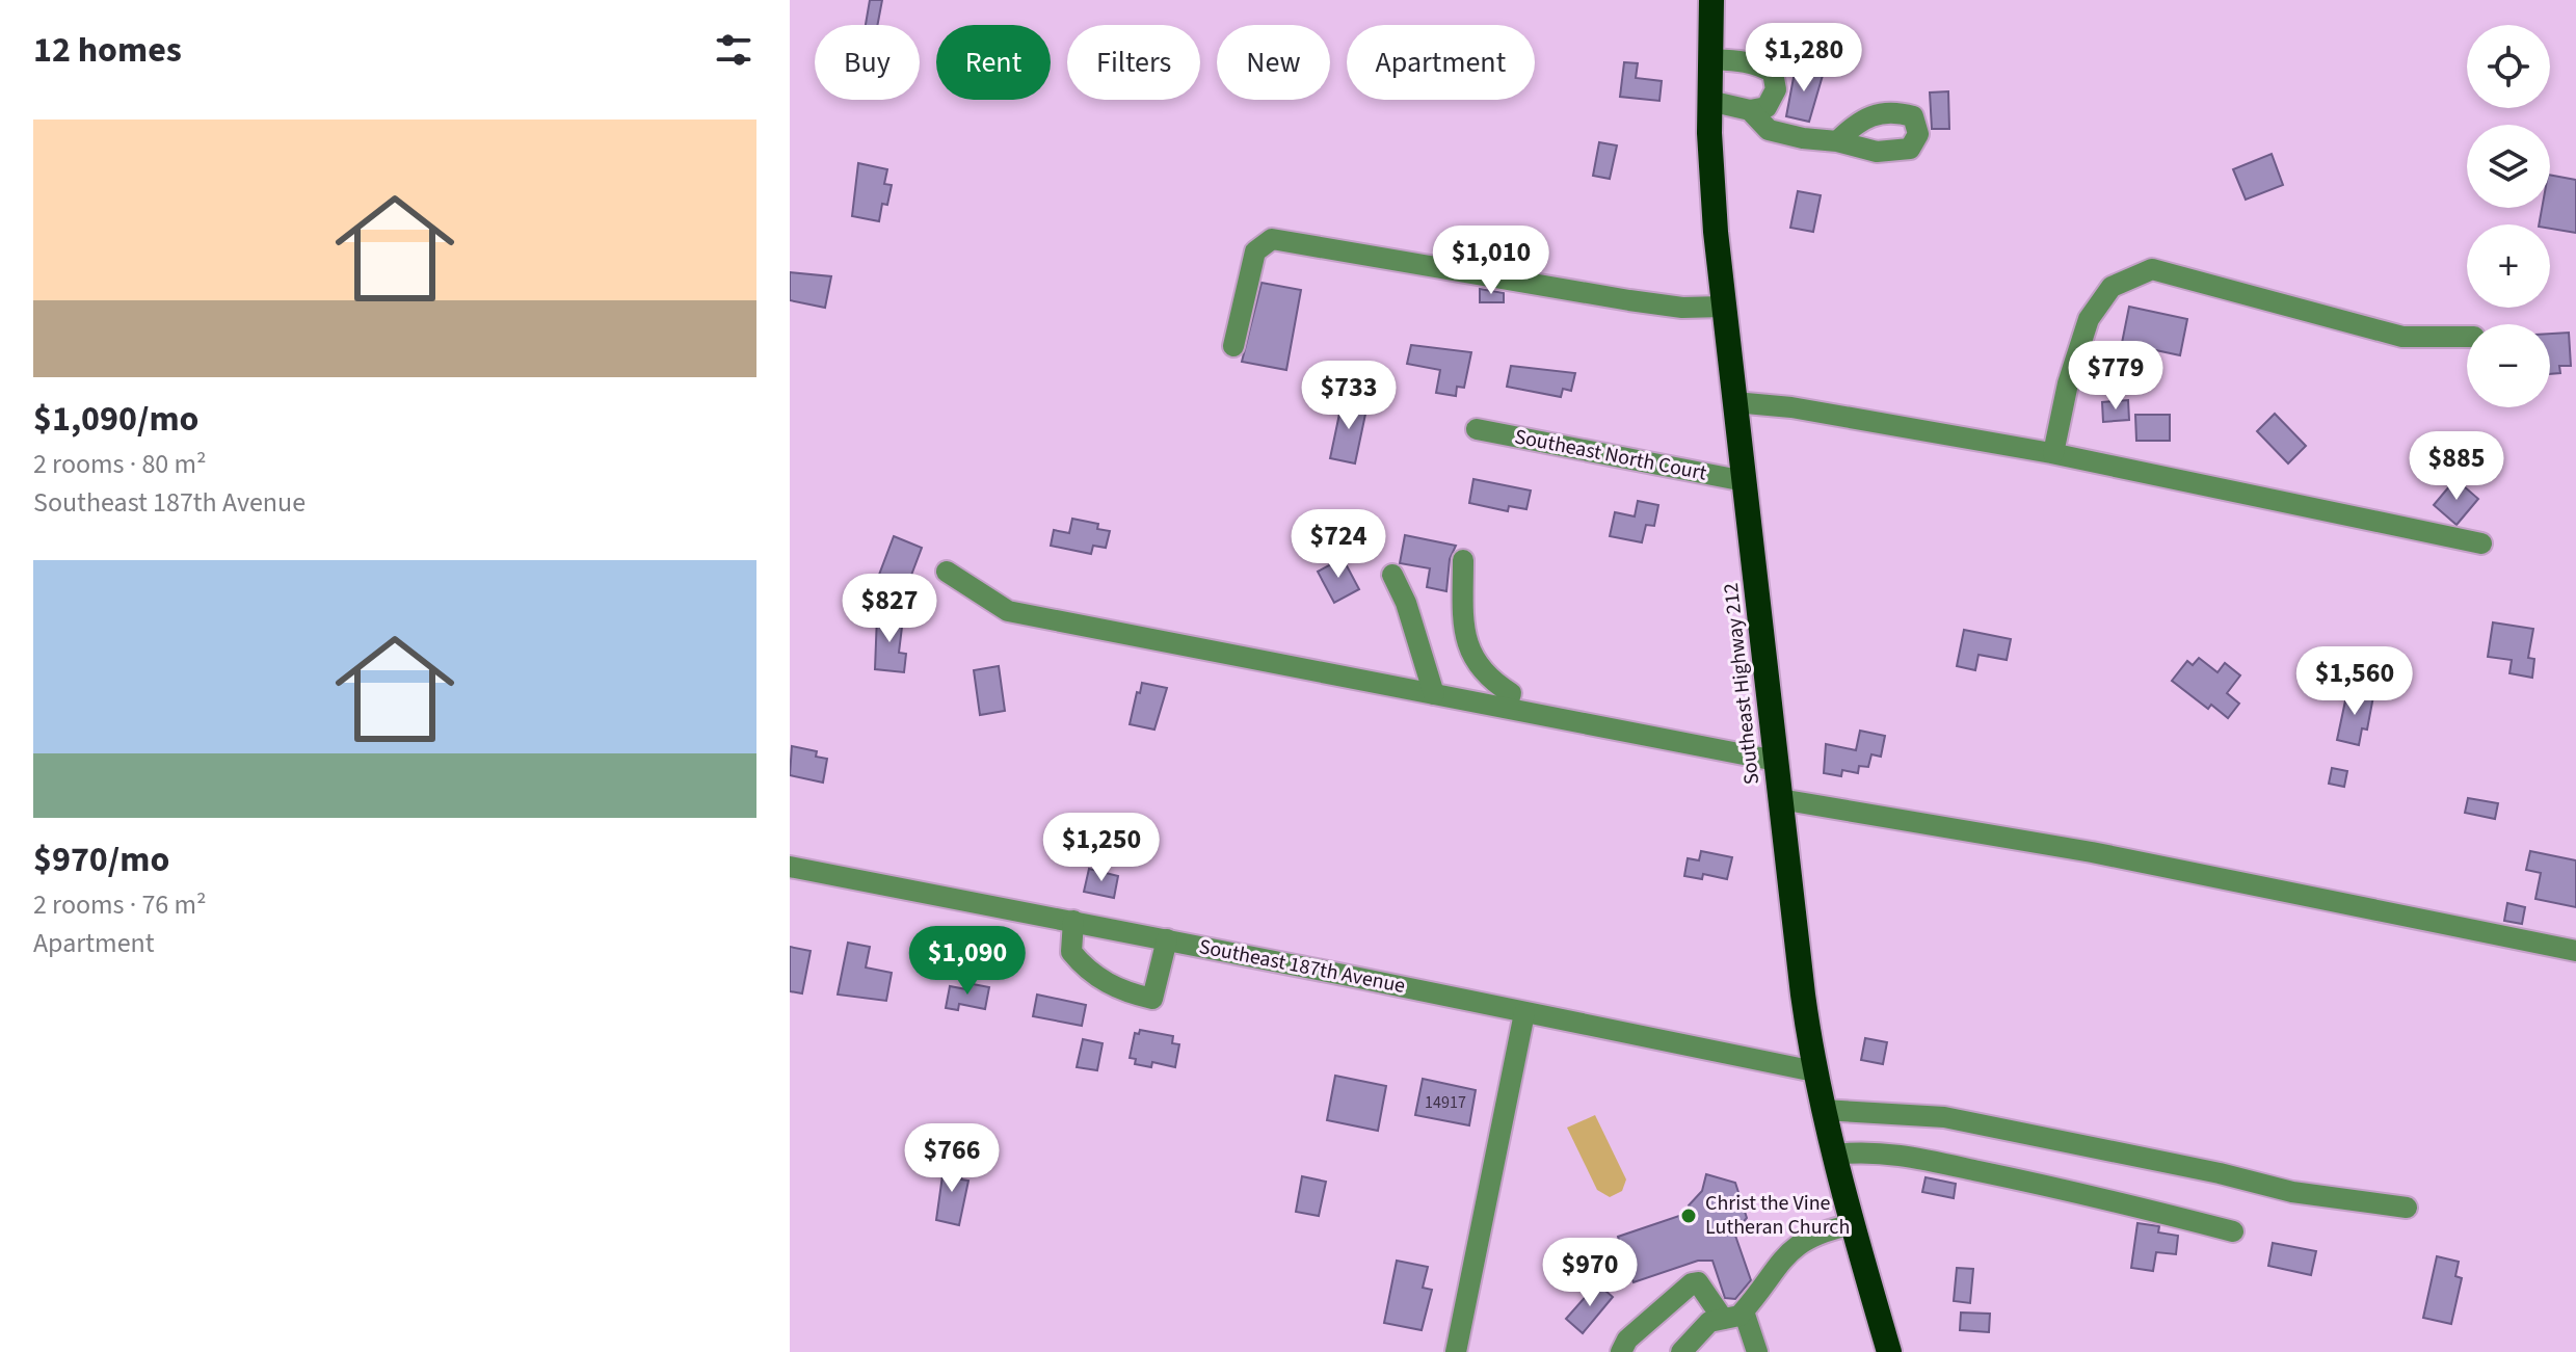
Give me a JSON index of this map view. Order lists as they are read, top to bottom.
{
  "streets": {
    "highway": ["Southeast Highway 212"],
    "street": ["Southeast North Court", "Southeast 187th Avenue"]
  },
  "crossings": [
    ["Southeast North Court", "Southeast Highway 212"],
    ["Southeast Highway 212", "Southeast 187th Avenue"]
  ],
  "places": ["Christ the Vine Lutheran Church"],
  "house_numbers": ["14917"],
  "page": {
    "heading": "12 homes",
    "price": [
      "$1,280",
      "$1,010",
      "$779",
      "$733",
      "$885",
      "$724",
      "$827",
      "$1,560",
      "$1,250",
      "$1,090",
      "$766",
      "$970"
    ],
    "map_buttons": ["+", "−"],
    "chip": [
      "Buy",
      "Rent",
      "Filters",
      "New",
      "Apartment"
    ],
    "list": [
      {
        "name": "$1,090/mo",
        "note": "2 rooms · 80 m² · Southeast 187th Avenue"
      },
      {
        "name": "$970/mo",
        "note": "2 rooms · 76 m² · Apartment"
      }
    ]
  }
}
